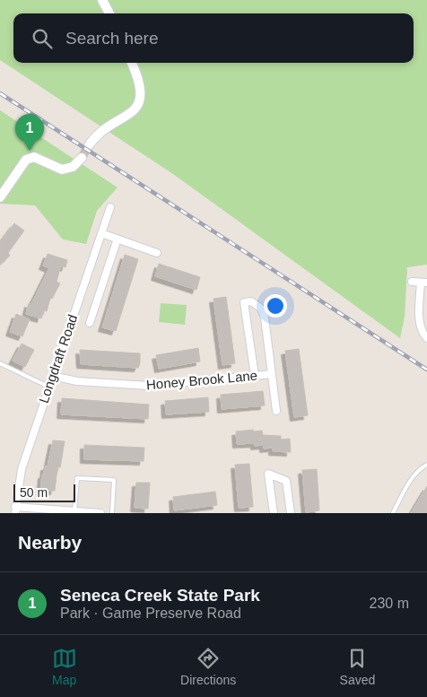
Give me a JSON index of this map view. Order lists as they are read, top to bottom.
{
  "streets": {
    "street": ["Longdraft Road", "Honey Brook Lane"]
  },
  "crossings": [
    ["Longdraft Road", "Honey Brook Lane"]
  ],
  "scale_bar": "50 m",
  "page": {
    "search": "Search here",
    "pins": "1",
    "scale": "50 m",
    "heading": "Nearby",
    "list": [
      {
        "mark": "1",
        "name": "Seneca Creek State Park",
        "note": "Park · Game Preserve Road",
        "value": "230 m"
      }
    ],
    "nav": ["Map", "Directions", "Saved"]
  }
}
